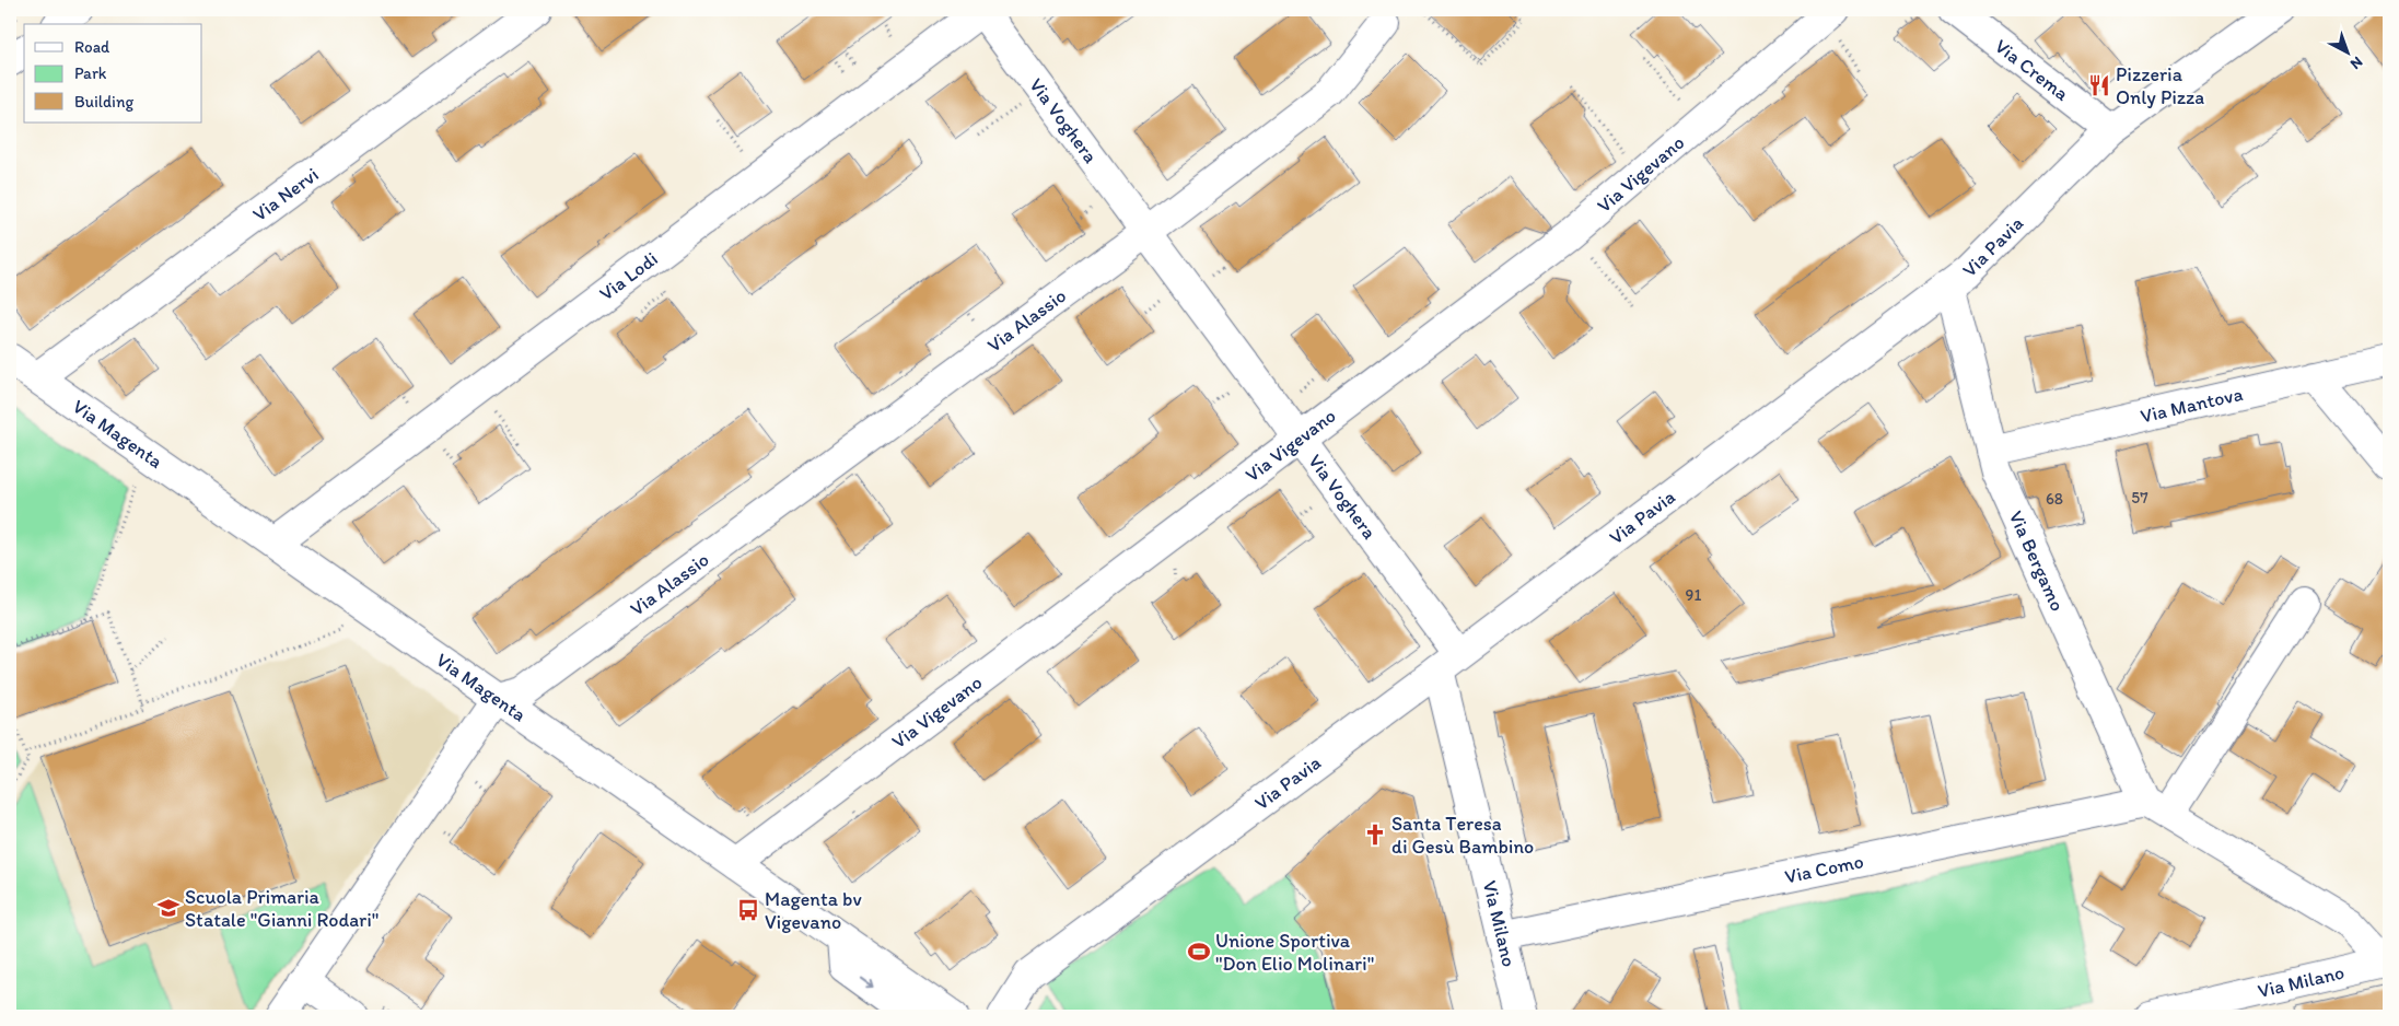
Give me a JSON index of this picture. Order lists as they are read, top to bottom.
{
  "streets": {
    "street": [
      "Via Crema",
      "Via Voghera",
      "Via Vigevano",
      "Via Nervi",
      "Via Pavia",
      "Via Lodi",
      "Via Alassio",
      "Via Mantova",
      "Via Magenta",
      "Via Bergamo",
      "Via Como",
      "Via Milano"
    ]
  },
  "crossings": [
    ["Via Crema", "Via Pavia"],
    ["Via Voghera", "Via Vigevano"],
    ["Via Voghera", "Via Pavia"],
    ["Via Voghera", "Via Lodi"],
    ["Via Voghera", "Via Alassio"],
    ["Via Voghera", "Via Milano"],
    ["Via Vigevano", "Via Magenta"],
    ["Via Nervi", "Via Magenta"],
    ["Via Pavia", "Via Bergamo"],
    ["Via Pavia", "Via Milano"],
    ["Via Lodi", "Via Magenta"],
    ["Via Alassio", "Via Magenta"],
    ["Via Mantova", "Via Bergamo"],
    ["Via Bergamo", "Via Como"],
    ["Via Como", "Via Milano"]
  ],
  "places": {
    "restaurant": ["Pizzeria Only Pizza"],
    "church": ["Santa Teresa di Gesù Bambino"],
    "school or university": ["Scuola Primaria Statale \"Gianni Rodari\""],
    "bus stop": ["Magenta bv Vigevano"],
    "sports": ["Unione Sportiva \"Don Elio Molinari\""]
  },
  "house_numbers": ["57", "68", "91"],
  "legend": ["Road", "Park", "Building"],
  "north": "bottom right"
}
